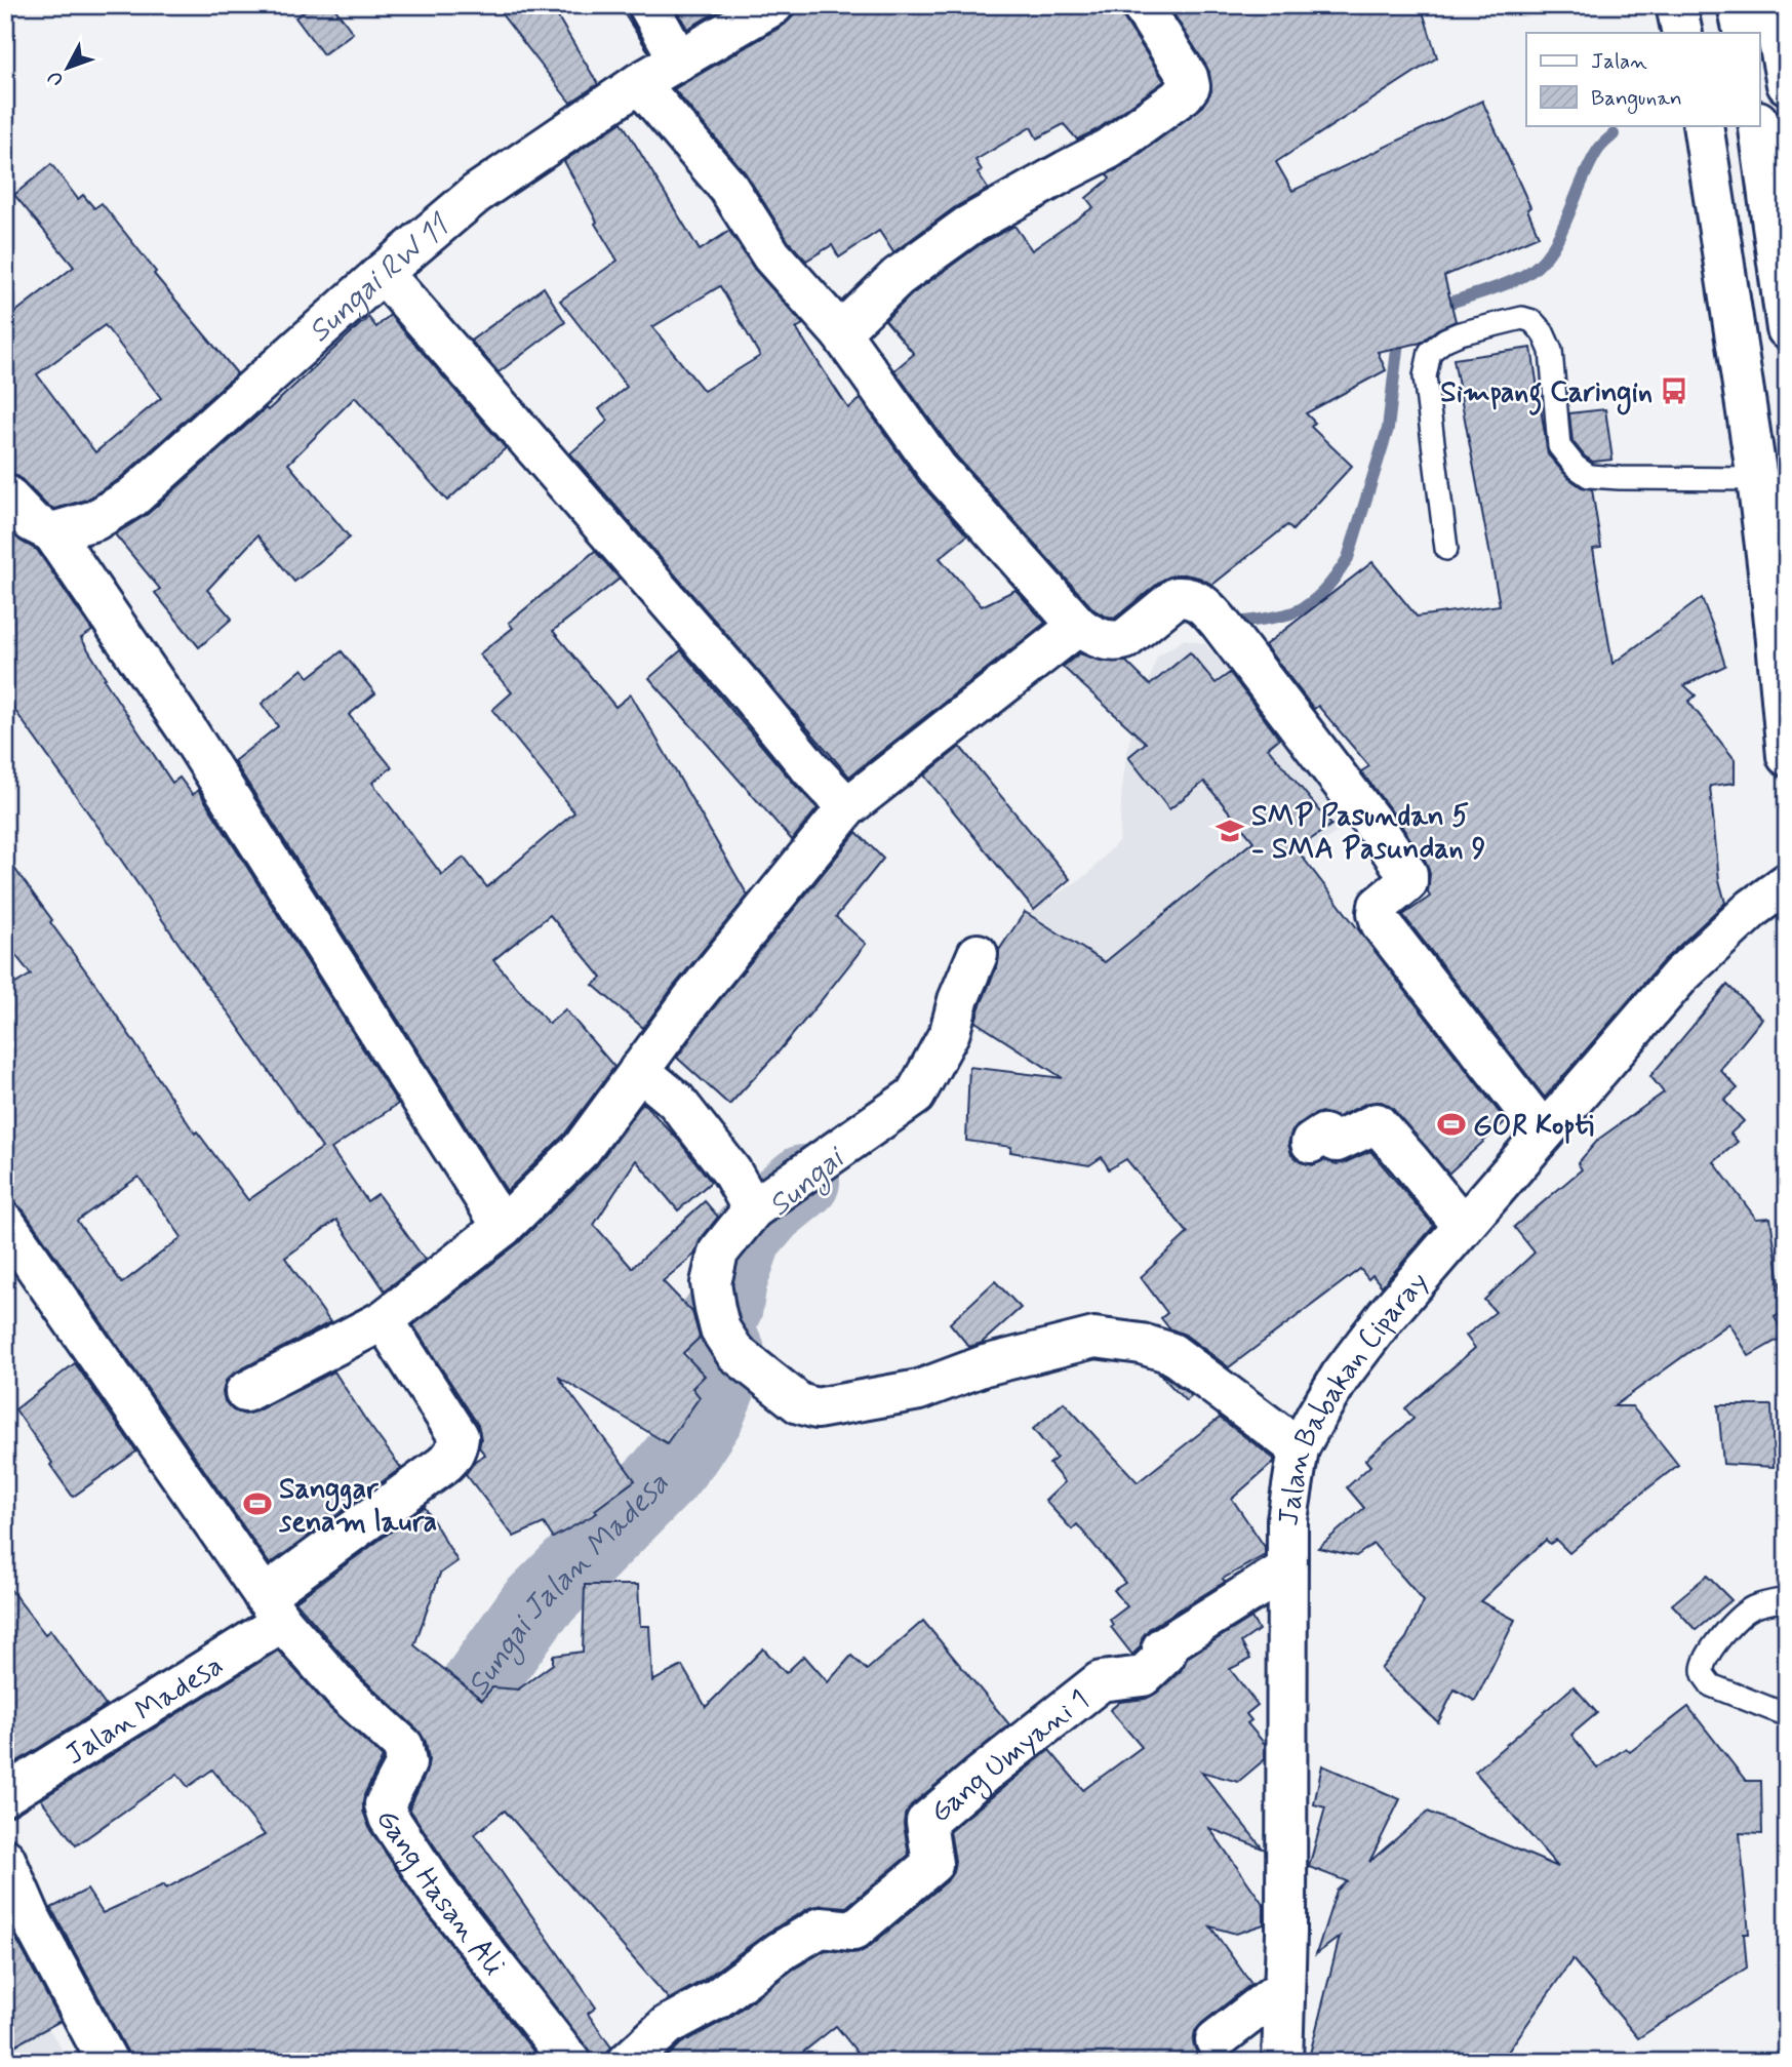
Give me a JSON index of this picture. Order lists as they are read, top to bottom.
{
  "streets": {
    "main road": [
      "Jalan Babakan Ciparay",
      "Jalan Madesa",
      "Gang Umyani 1",
      "Gang Hasan Ali"
    ]
  },
  "crossings": [
    ["Jalan Babakan Ciparay", "Gang Umyani 1"],
    ["Jalan Madesa", "Gang Hasan Ali"]
  ],
  "water": ["Sungai RW 11", "Sungai", "Sungai Jalan Madesa"],
  "places": {
    "bus stop": ["Simpang Caringin"],
    "school or university": ["SMP Pasundan 5 - SMA Pasundan 9"],
    "sports": ["GOR Kopti", "Sanggar senam laura"]
  },
  "legend": ["Jalan", "Bangunan"],
  "north": "bottom left"
}
